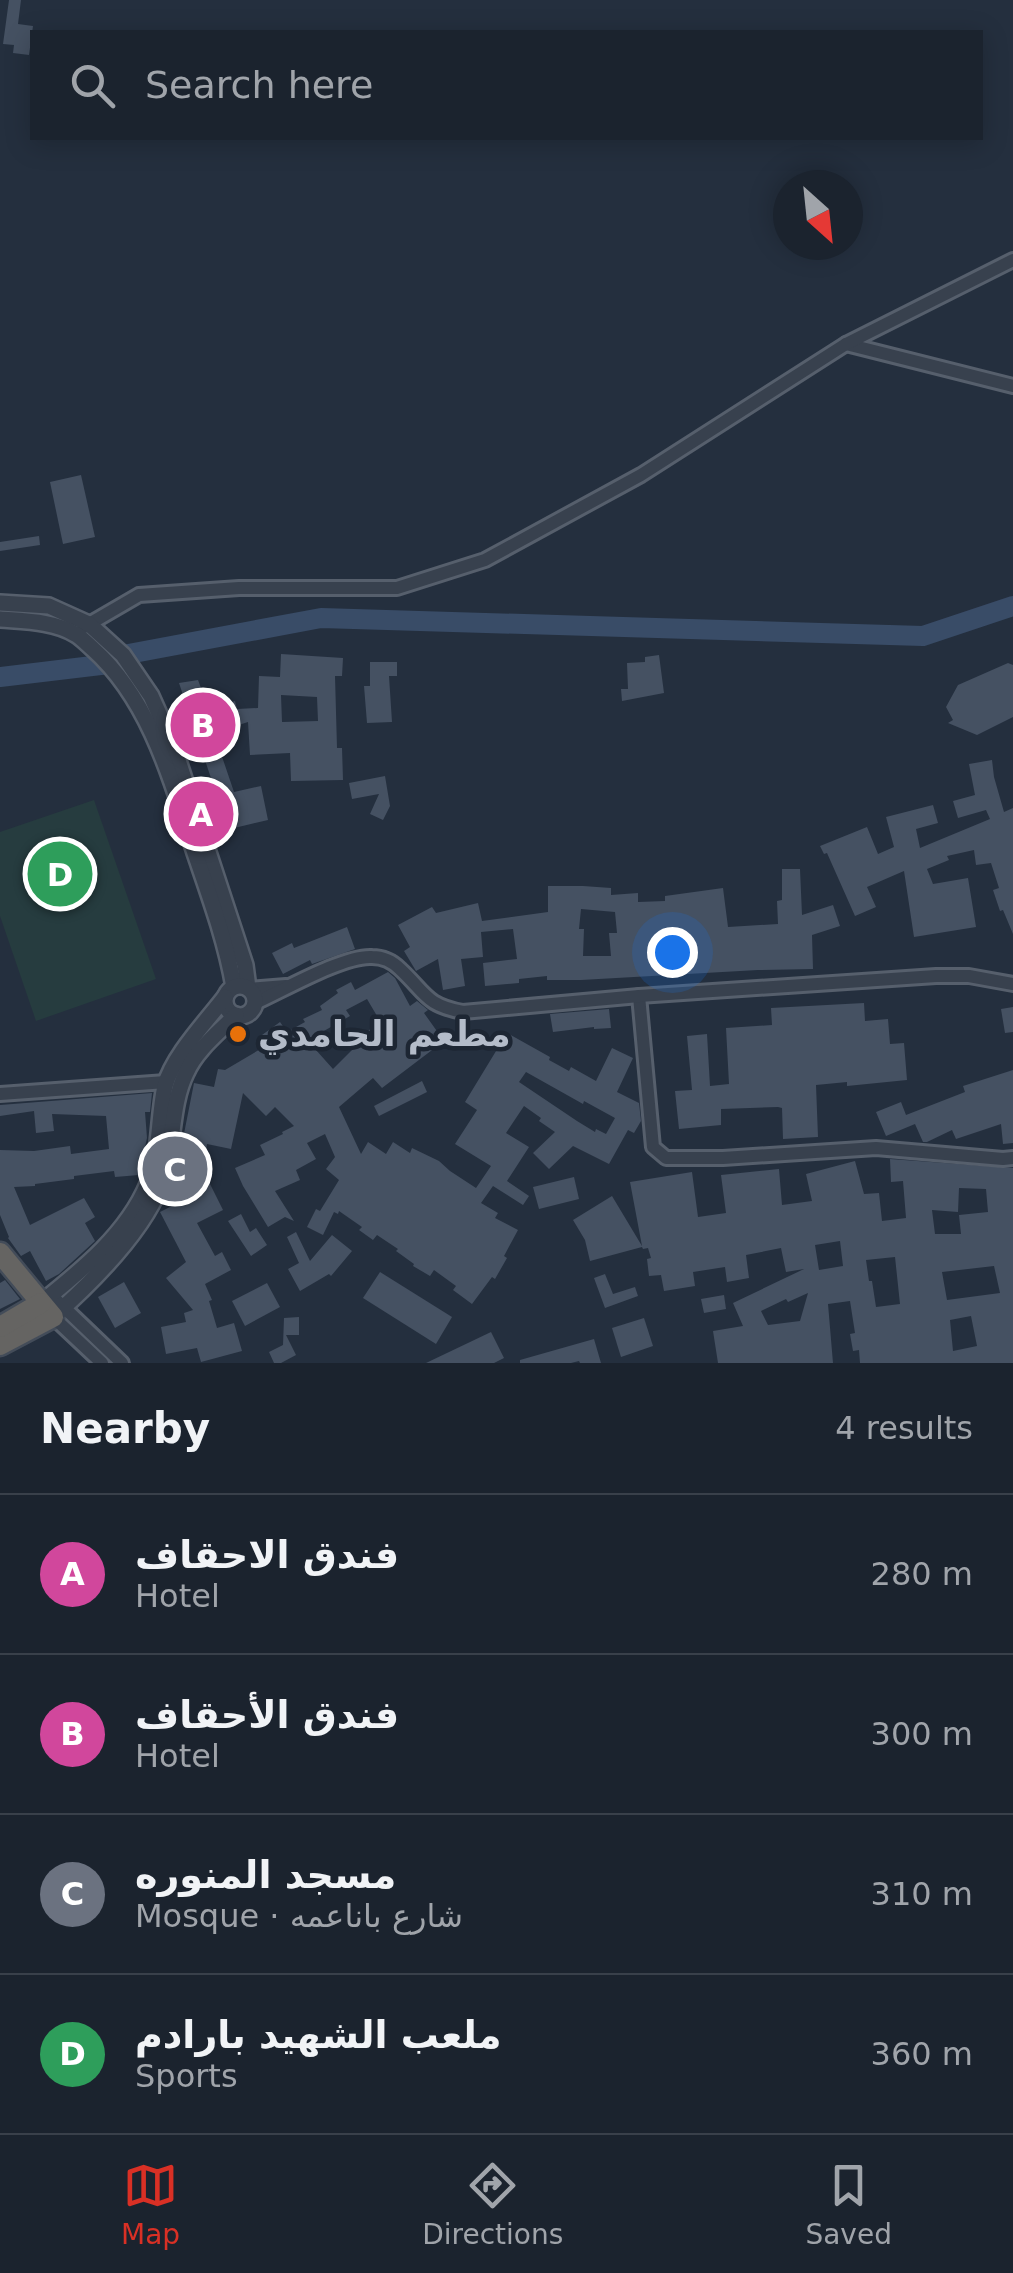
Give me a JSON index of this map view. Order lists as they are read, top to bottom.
{
  "places": ["مطعم الحامدي"],
  "north": "bottom right",
  "page": {
    "search": "Search here",
    "pins": [
      "B",
      "A",
      "D",
      "C"
    ],
    "heading": ["Nearby", "4 results"],
    "list": [
      {
        "mark": "A",
        "name": "فندق الاحقاف",
        "note": "Hotel",
        "value": "280 m"
      },
      {
        "mark": "B",
        "name": "فندق الأحقاف",
        "note": "Hotel",
        "value": "300 m"
      },
      {
        "mark": "C",
        "name": "مسجد المنوره",
        "note": "Mosque · شارع باناعمه",
        "value": "310 m"
      },
      {
        "mark": "D",
        "name": "ملعب الشهيد بارادم",
        "note": "Sports",
        "value": "360 m"
      }
    ],
    "nav": ["Map", "Directions", "Saved"]
  }
}
